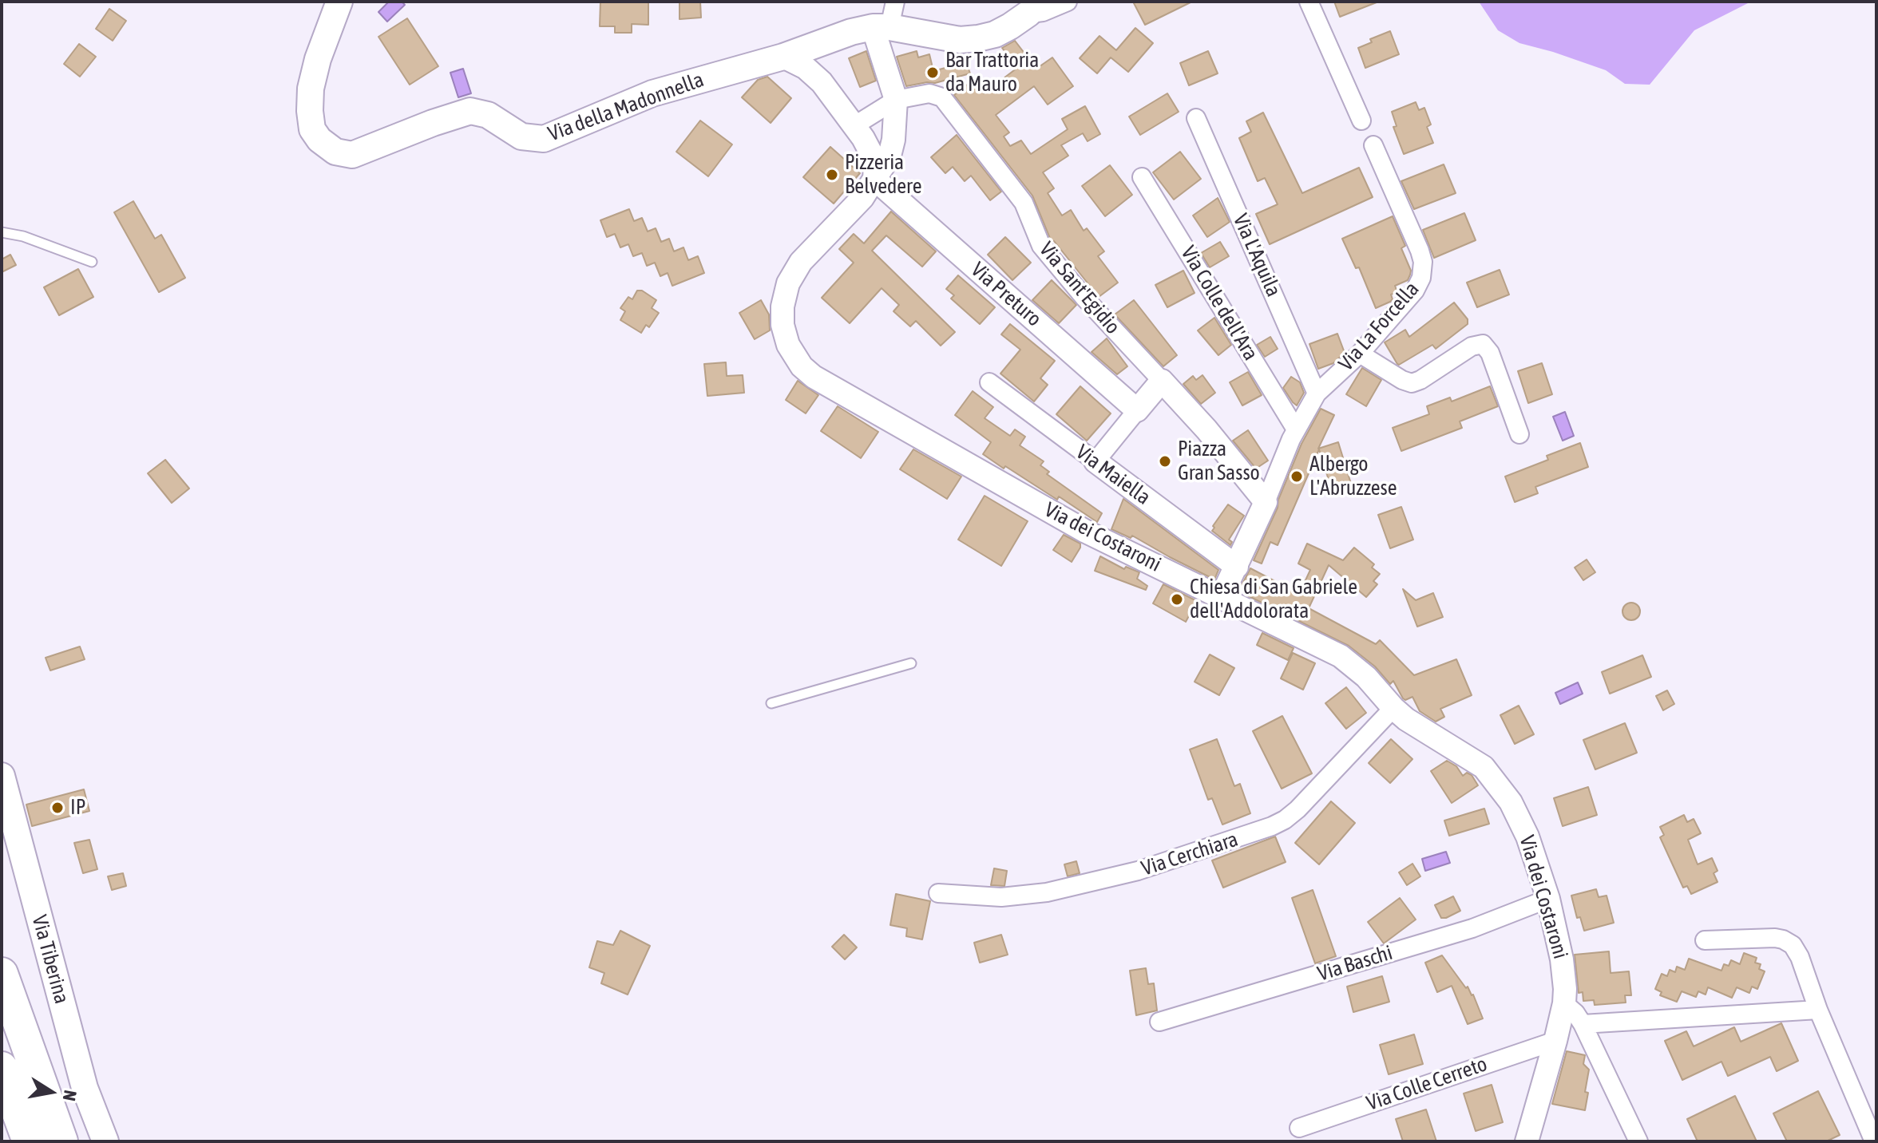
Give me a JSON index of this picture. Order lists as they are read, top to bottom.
{
  "streets": {
    "main road": ["Via della Madonnella", "Via Tiberina"],
    "street": [
      "Via L'Aquila",
      "Via Sant'Egidio",
      "Via Preturo",
      "Via Colle dell'Ara",
      "Via La Forcella",
      "Via Maiella",
      "Via dei Costaroni",
      "Via Cerchiara",
      "Via Baschi",
      "Via Colle Cerreto"
    ]
  },
  "crossings": [
    ["Via L'Aquila", "Via La Forcella"],
    ["Via Sant'Egidio", "Via La Forcella"],
    ["Via Preturo", "Via dei Costaroni"],
    ["Via Colle dell'Ara", "Via La Forcella"],
    ["Via dei Costaroni", "Via Cerchiara"],
    ["Via dei Costaroni", "Via Baschi"],
    ["Via dei Costaroni", "Via Colle Cerreto"]
  ],
  "places": [
    "Bar Trattoria da Mauro",
    "Pizzeria Belvedere",
    "Piazza Gran Sasso",
    "Albergo L'Abruzzese",
    "Chiesa di San Gabriele dell'Addolorata",
    "IP"
  ],
  "north": "right"
}
